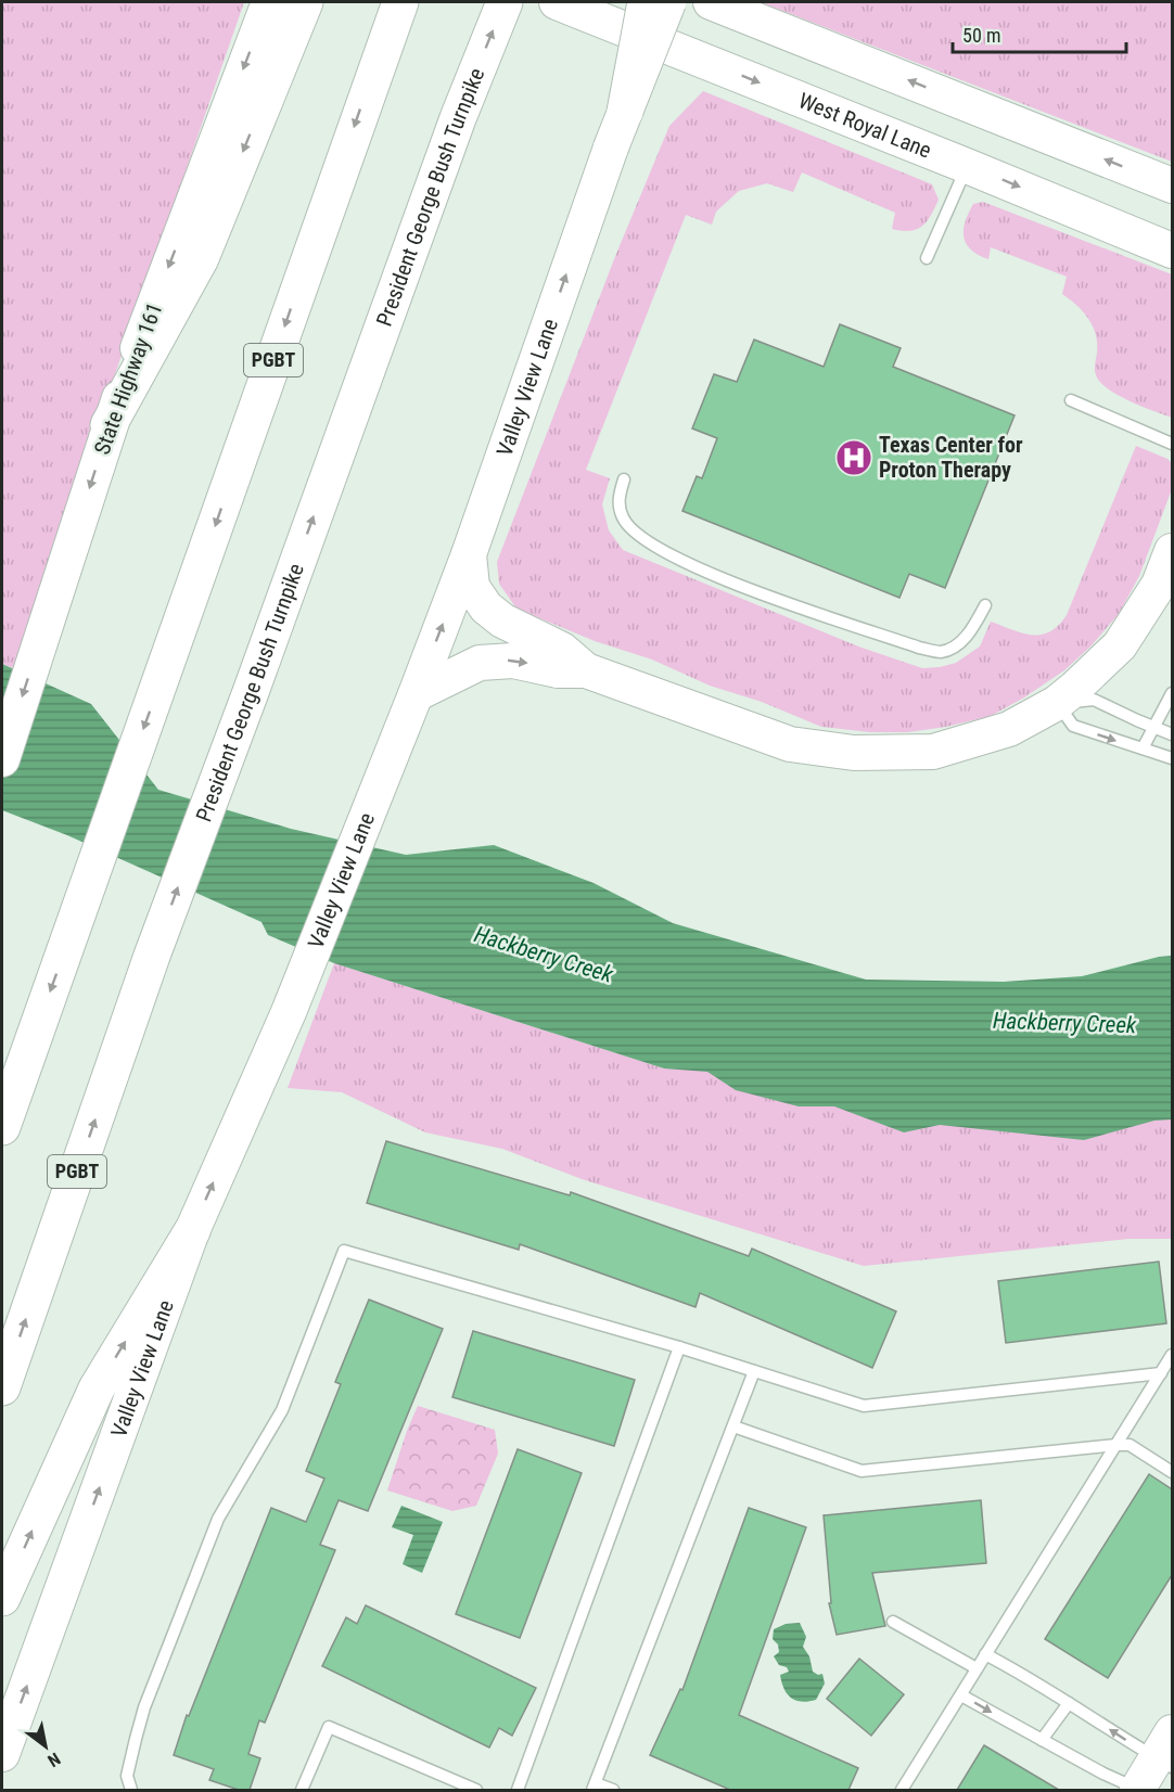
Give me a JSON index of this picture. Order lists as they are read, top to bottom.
{
  "streets": {
    "highway": ["President George Bush Turnpike", "PGBT"],
    "main road": ["West Royal Lane", "State Highway 161", "Valley View Lane"]
  },
  "one_way": ["State Highway 161", "Valley View Lane"],
  "water": ["Hackberry Creek"],
  "places": {
    "hospital": ["Texas Center for Proton Therapy"]
  },
  "scale_bar": "50 m",
  "north": "bottom right"
}
